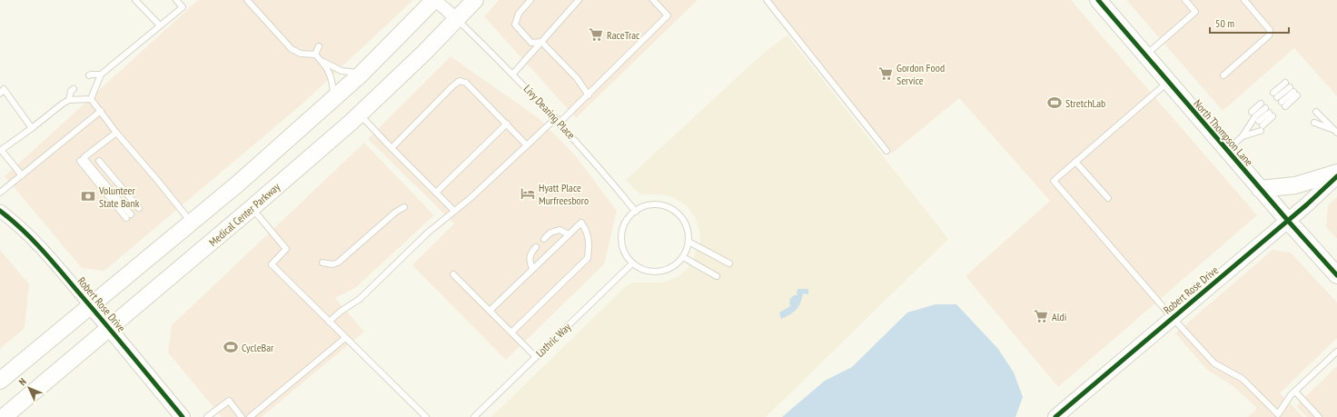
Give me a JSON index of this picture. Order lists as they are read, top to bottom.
{
  "streets": {
    "main road": ["North Thompson Lane", "Medical Center Parkway"],
    "street": ["Robert Rose Drive"],
    "lane": ["Livy Dearing Place", "Lothric Way"]
  },
  "crossings": [
    ["Livy Dearing Place", "Medical Center Parkway"],
    ["Livy Dearing Place", "Lothric Way"],
    ["North Thompson Lane", "Robert Rose Drive"],
    ["Medical Center Parkway", "Robert Rose Drive"]
  ],
  "places": {
    "supermarket": ["RaceTrac", "Gordon Food Service", "Aldi"],
    "sports": ["StretchLab", "CycleBar"],
    "hotel": ["Hyatt Place Murfreesboro"],
    "bank": ["Volunteer State Bank"]
  },
  "scale_bar": "50 m",
  "north": "top left"
}
